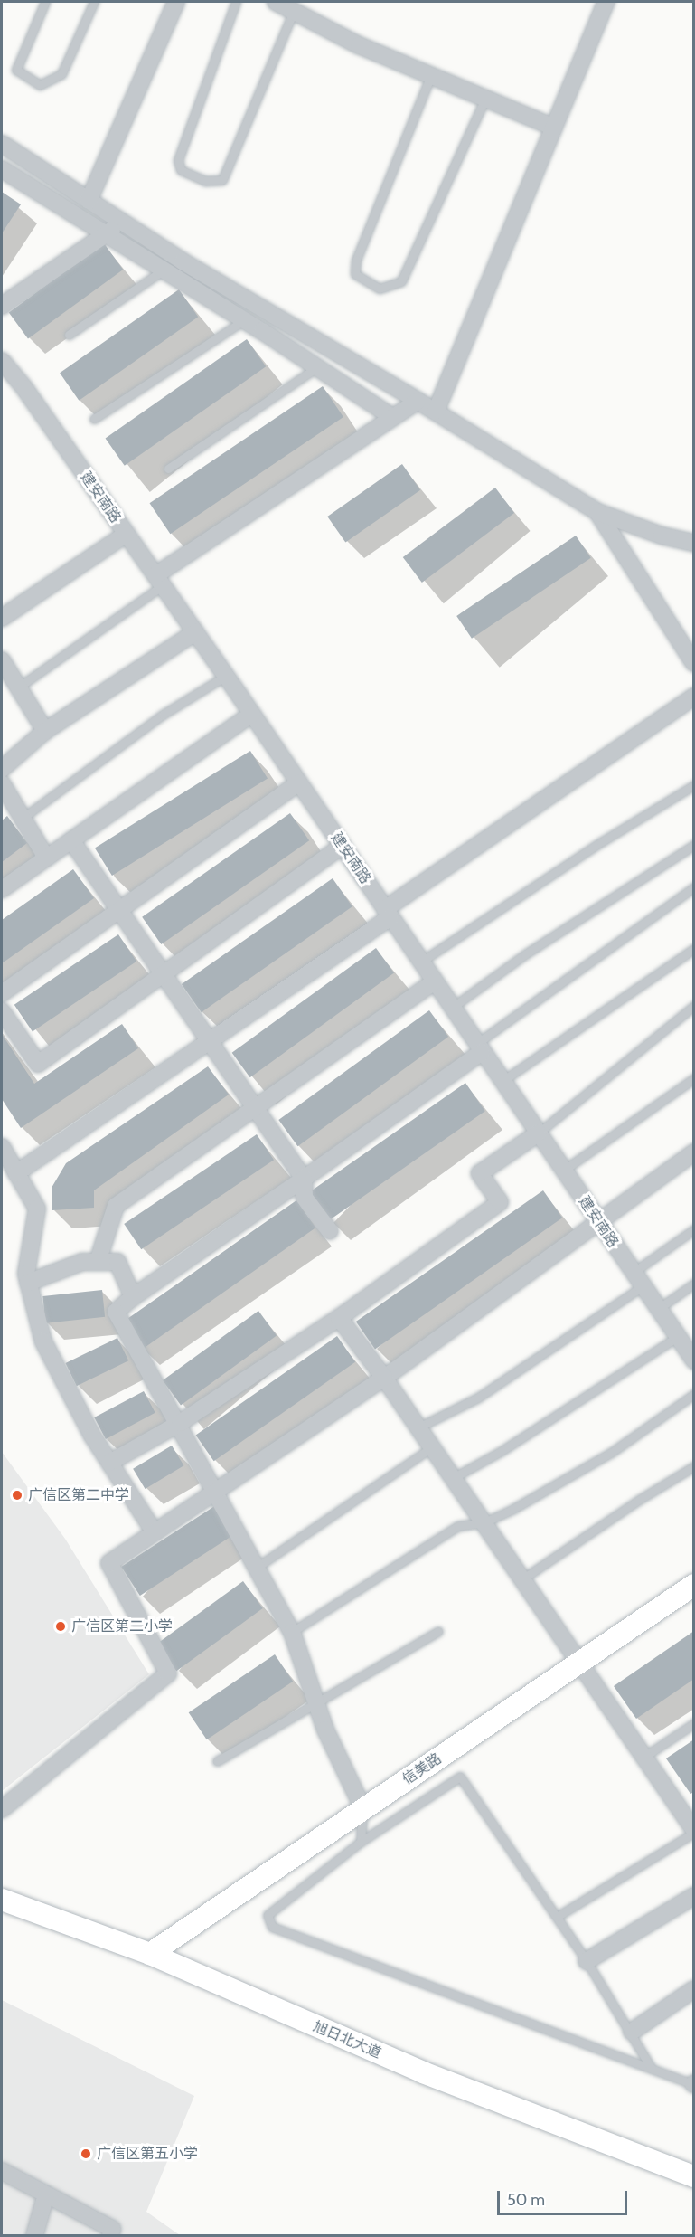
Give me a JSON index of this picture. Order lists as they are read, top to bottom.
{
  "streets": {
    "street": ["建安南路", "信美路", "旭日北大道"]
  },
  "crossings": [
    ["信美路", "旭日北大道"]
  ],
  "places": ["广信区第二中学", "广信区第二小学", "广信区第五小学"],
  "scale_bar": "50 m"
}
